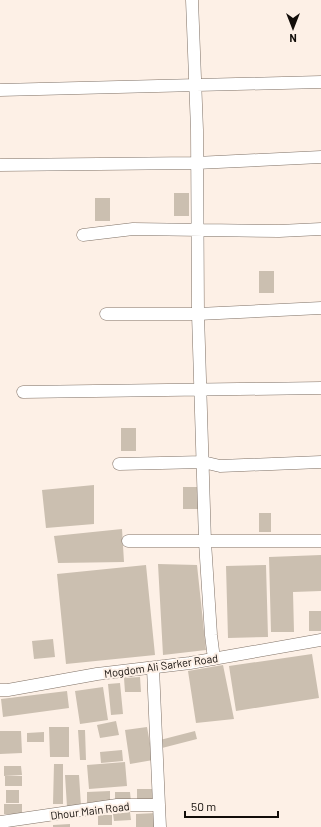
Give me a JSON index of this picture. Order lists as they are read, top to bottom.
{
  "streets": {
    "street": ["Mogdom Ali Sarker Road", "Dhour Main Road"]
  },
  "scale_bar": "50 m",
  "north": "bottom"
}
